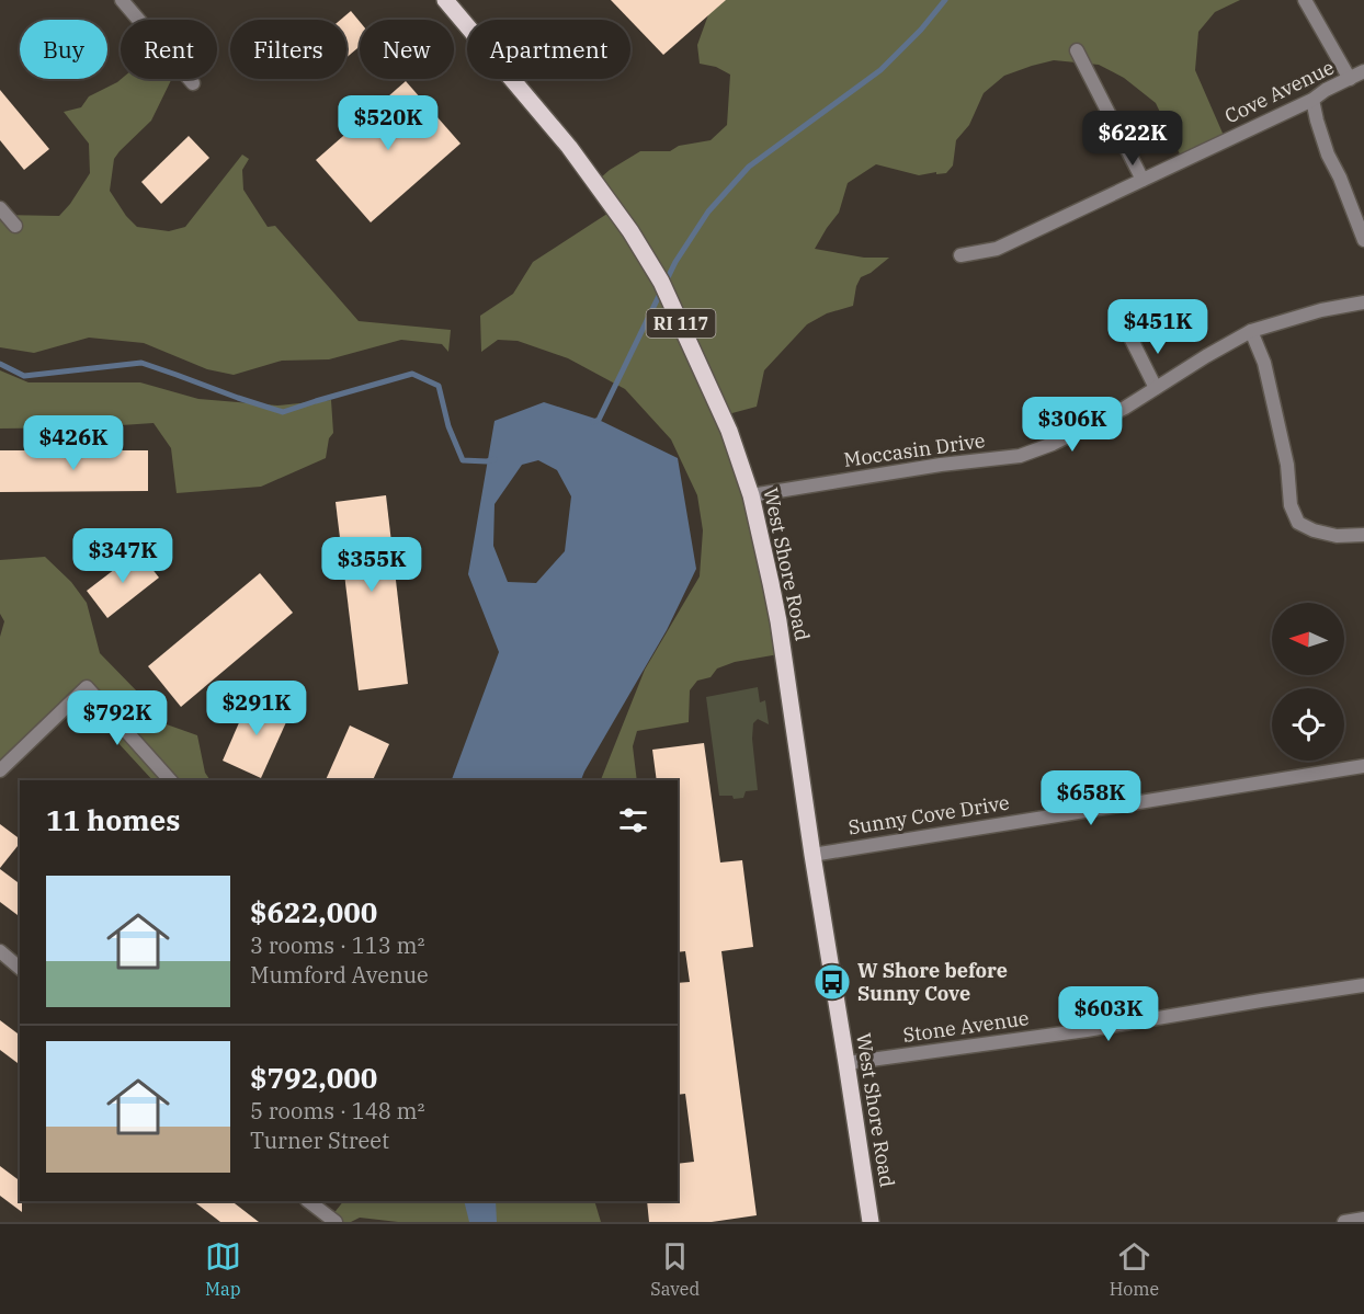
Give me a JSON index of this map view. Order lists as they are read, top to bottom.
{
  "streets": {
    "main road": ["RI 117", "West Shore Road"],
    "street": [
      "Cove Avenue",
      "Moccasin Drive",
      "Sunny Cove Drive",
      "Stone Avenue"
    ]
  },
  "crossings": [
    ["Moccasin Drive", "West Shore Road"],
    ["West Shore Road", "Sunny Cove Drive"],
    ["West Shore Road", "Stone Avenue"]
  ],
  "places": {
    "bus stop": ["W Shore before Sunny Cove"]
  },
  "north": "left",
  "page": {
    "chip": [
      "Buy",
      "Rent",
      "Filters",
      "New",
      "Apartment"
    ],
    "price": [
      "$520K",
      "$622K",
      "$451K",
      "$306K",
      "$426K",
      "$347K",
      "$355K",
      "$291K",
      "$792K",
      "$658K",
      "$603K"
    ],
    "heading": "11 homes",
    "list": [
      {
        "name": "$622,000",
        "note": "3 rooms · 113 m² · Mumford Avenue"
      },
      {
        "name": "$792,000",
        "note": "5 rooms · 148 m² · Turner Street"
      }
    ],
    "tabs": ["Map", "Saved", "Home"]
  }
}
